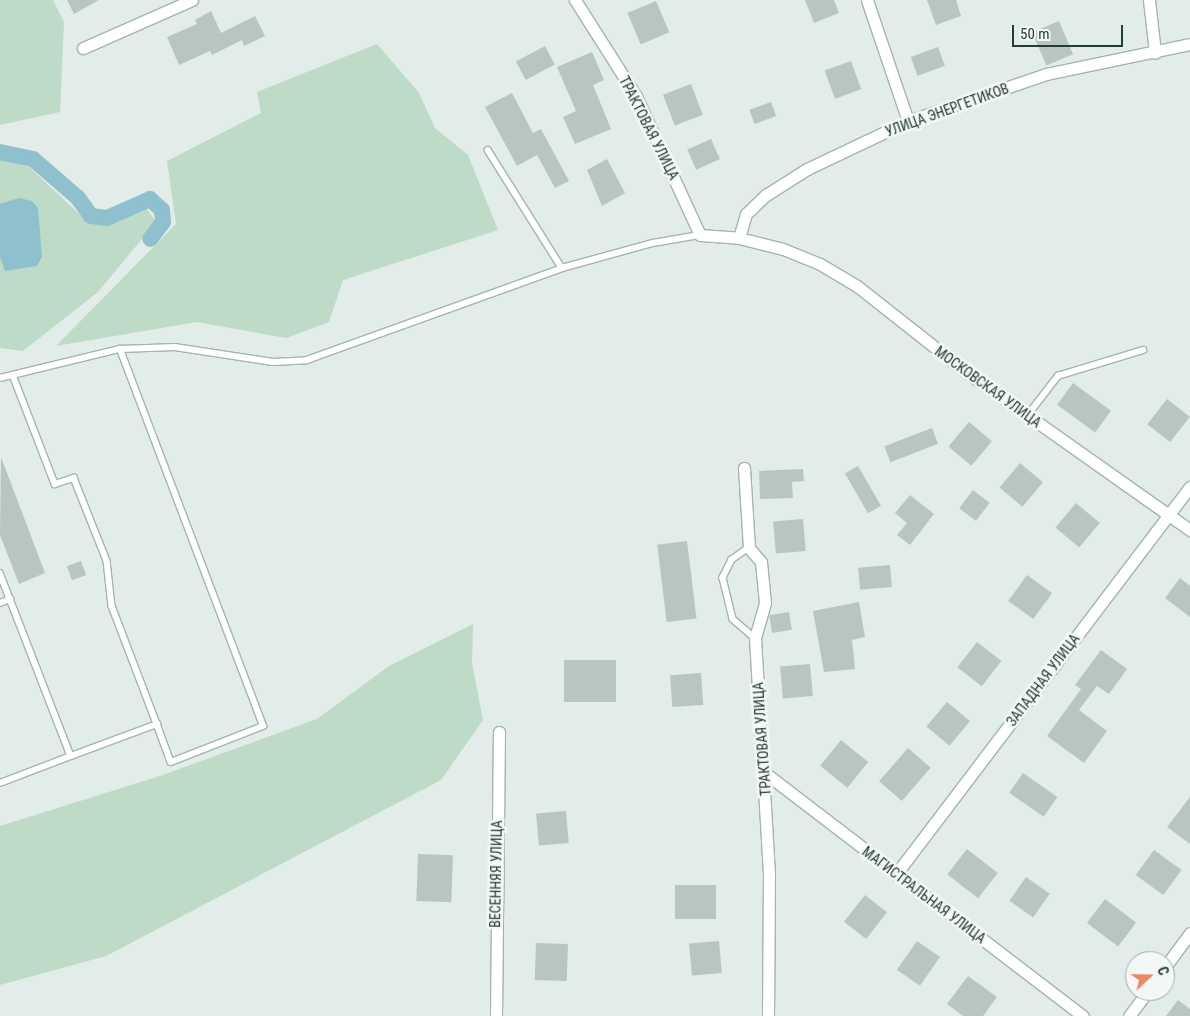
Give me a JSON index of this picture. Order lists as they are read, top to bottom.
{
  "streets": {
    "street": [
      "УЛИЦА ЭНЕРГЕТИКОВ",
      "ТРАКТОВАЯ УЛИЦА",
      "МОСКОВСКАЯ УЛИЦА",
      "ЗАПАДНАЯ УЛИЦА",
      "ВЕСЕННЯЯ УЛИЦА",
      "МАГИСТРАЛЬНАЯ УЛИЦА"
    ]
  },
  "crossings": [
    ["УЛИЦА ЭНЕРГЕТИКОВ", "МОСКОВСКАЯ УЛИЦА"],
    ["ТРАКТОВАЯ УЛИЦА", "МОСКОВСКАЯ УЛИЦА"],
    ["ТРАКТОВАЯ УЛИЦА", "МАГИСТРАЛЬНАЯ УЛИЦА"],
    ["МОСКОВСКАЯ УЛИЦА", "ЗАПАДНАЯ УЛИЦА"],
    ["ЗАПАДНАЯ УЛИЦА", "МАГИСТРАЛЬНАЯ УЛИЦА"]
  ],
  "scale_bar": "50 m",
  "north": "right"
}
